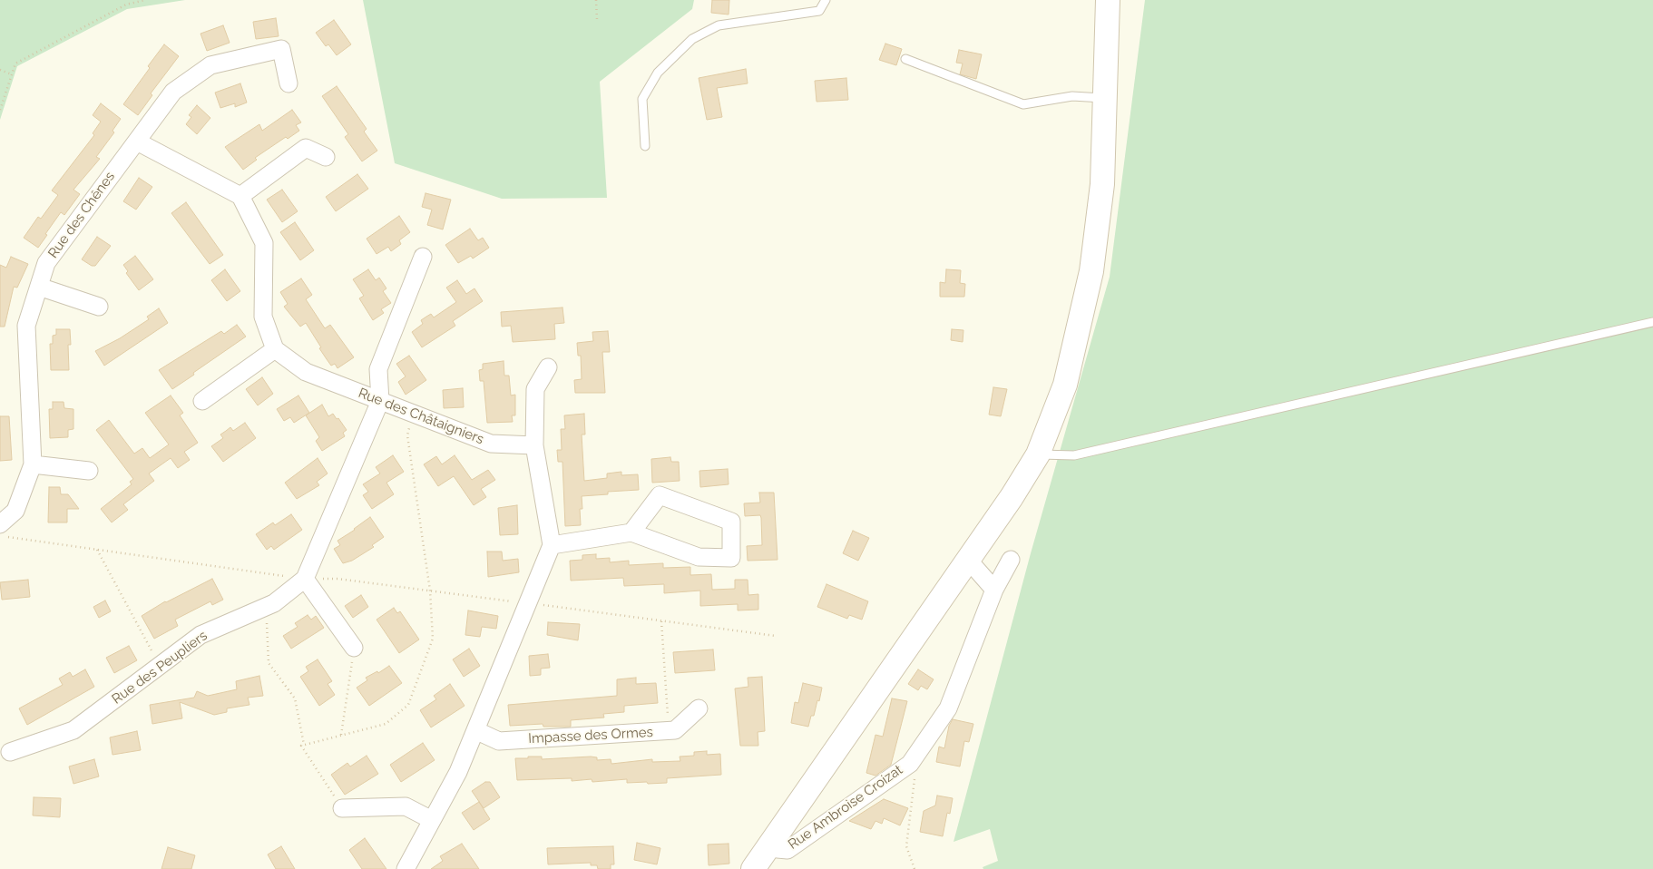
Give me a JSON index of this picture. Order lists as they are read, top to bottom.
{
  "streets": {
    "street": [
      "Rue des Chênes",
      "Rue des Châtaigniers",
      "Rue des Peupliers",
      "Impasse des Ormes",
      "Rue Ambroise Croizat"
    ]
  },
  "crossings": [
    ["Rue des Châtaigniers", "Rue des Peupliers"]
  ]
}
